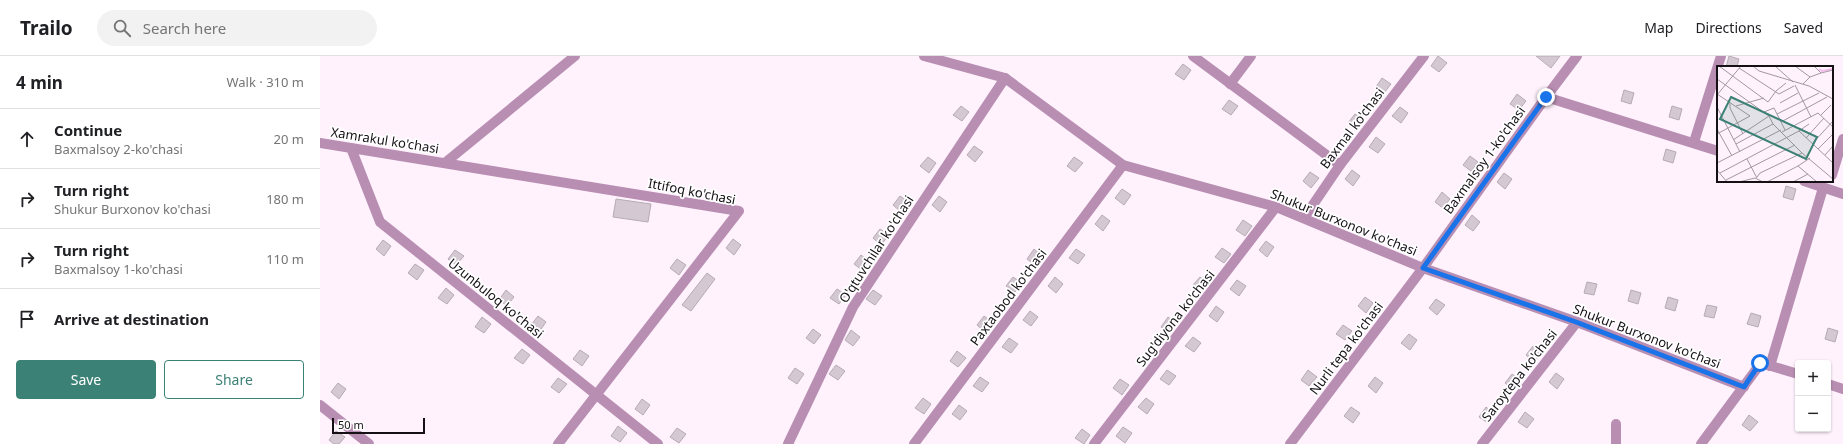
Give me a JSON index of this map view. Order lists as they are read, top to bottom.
{
  "streets": {
    "street": [
      "Baxmal ko'chasi",
      "Xamrakul ko'chasi",
      "Baxmalsoy 1-ko'chasi",
      "Ittifoq ko'chasi",
      "Shukur Burxonov ko'chasi",
      "O'qtuvchilar ko'chasi",
      "Paxtaobod ko'chasi",
      "Uzunbuloq ko'chasi",
      "Sug'diyona ko'chasi",
      "Nurli tepa ko'chasi",
      "Saroytepa ko'chasi"
    ]
  },
  "crossings": [
    ["Baxmal ko'chasi", "Shukur Burxonov ko'chasi"],
    ["Xamrakul ko'chasi", "Ittifoq ko'chasi"],
    ["Xamrakul ko'chasi", "Uzunbuloq ko'chasi"],
    ["Baxmalsoy 1-ko'chasi", "Shukur Burxonov ko'chasi"],
    ["Baxmalsoy 1-ko'chasi", "Nurli tepa ko'chasi"],
    ["Ittifoq ko'chasi", "Uzunbuloq ko'chasi"],
    ["Shukur Burxonov ko'chasi", "O'qtuvchilar ko'chasi"],
    ["Shukur Burxonov ko'chasi", "Paxtaobod ko'chasi"],
    ["Shukur Burxonov ko'chasi", "Sug'diyona ko'chasi"],
    ["Shukur Burxonov ko'chasi", "Nurli tepa ko'chasi"],
    ["Shukur Burxonov ko'chasi", "Saroytepa ko'chasi"]
  ],
  "scale_bar": "50 m",
  "page": {
    "header": "Trailo",
    "search": "Search here",
    "nav": ["Map", "Directions", "Saved"],
    "heading": ["4 min", "Walk · 310 m"],
    "list": [
      ["Continue", "Baxmalsoy 2-ko'chasi", "20 m"],
      ["Turn right", "Shukur Burxonov ko'chasi", "180 m"],
      ["Turn right", "Baxmalsoy 1-ko'chasi", "110 m"],
      "Arrive at destination"
    ],
    "buttons": ["Save", "Share"],
    "map_buttons": ["+", "−"],
    "scale": "50 m"
  }
}
